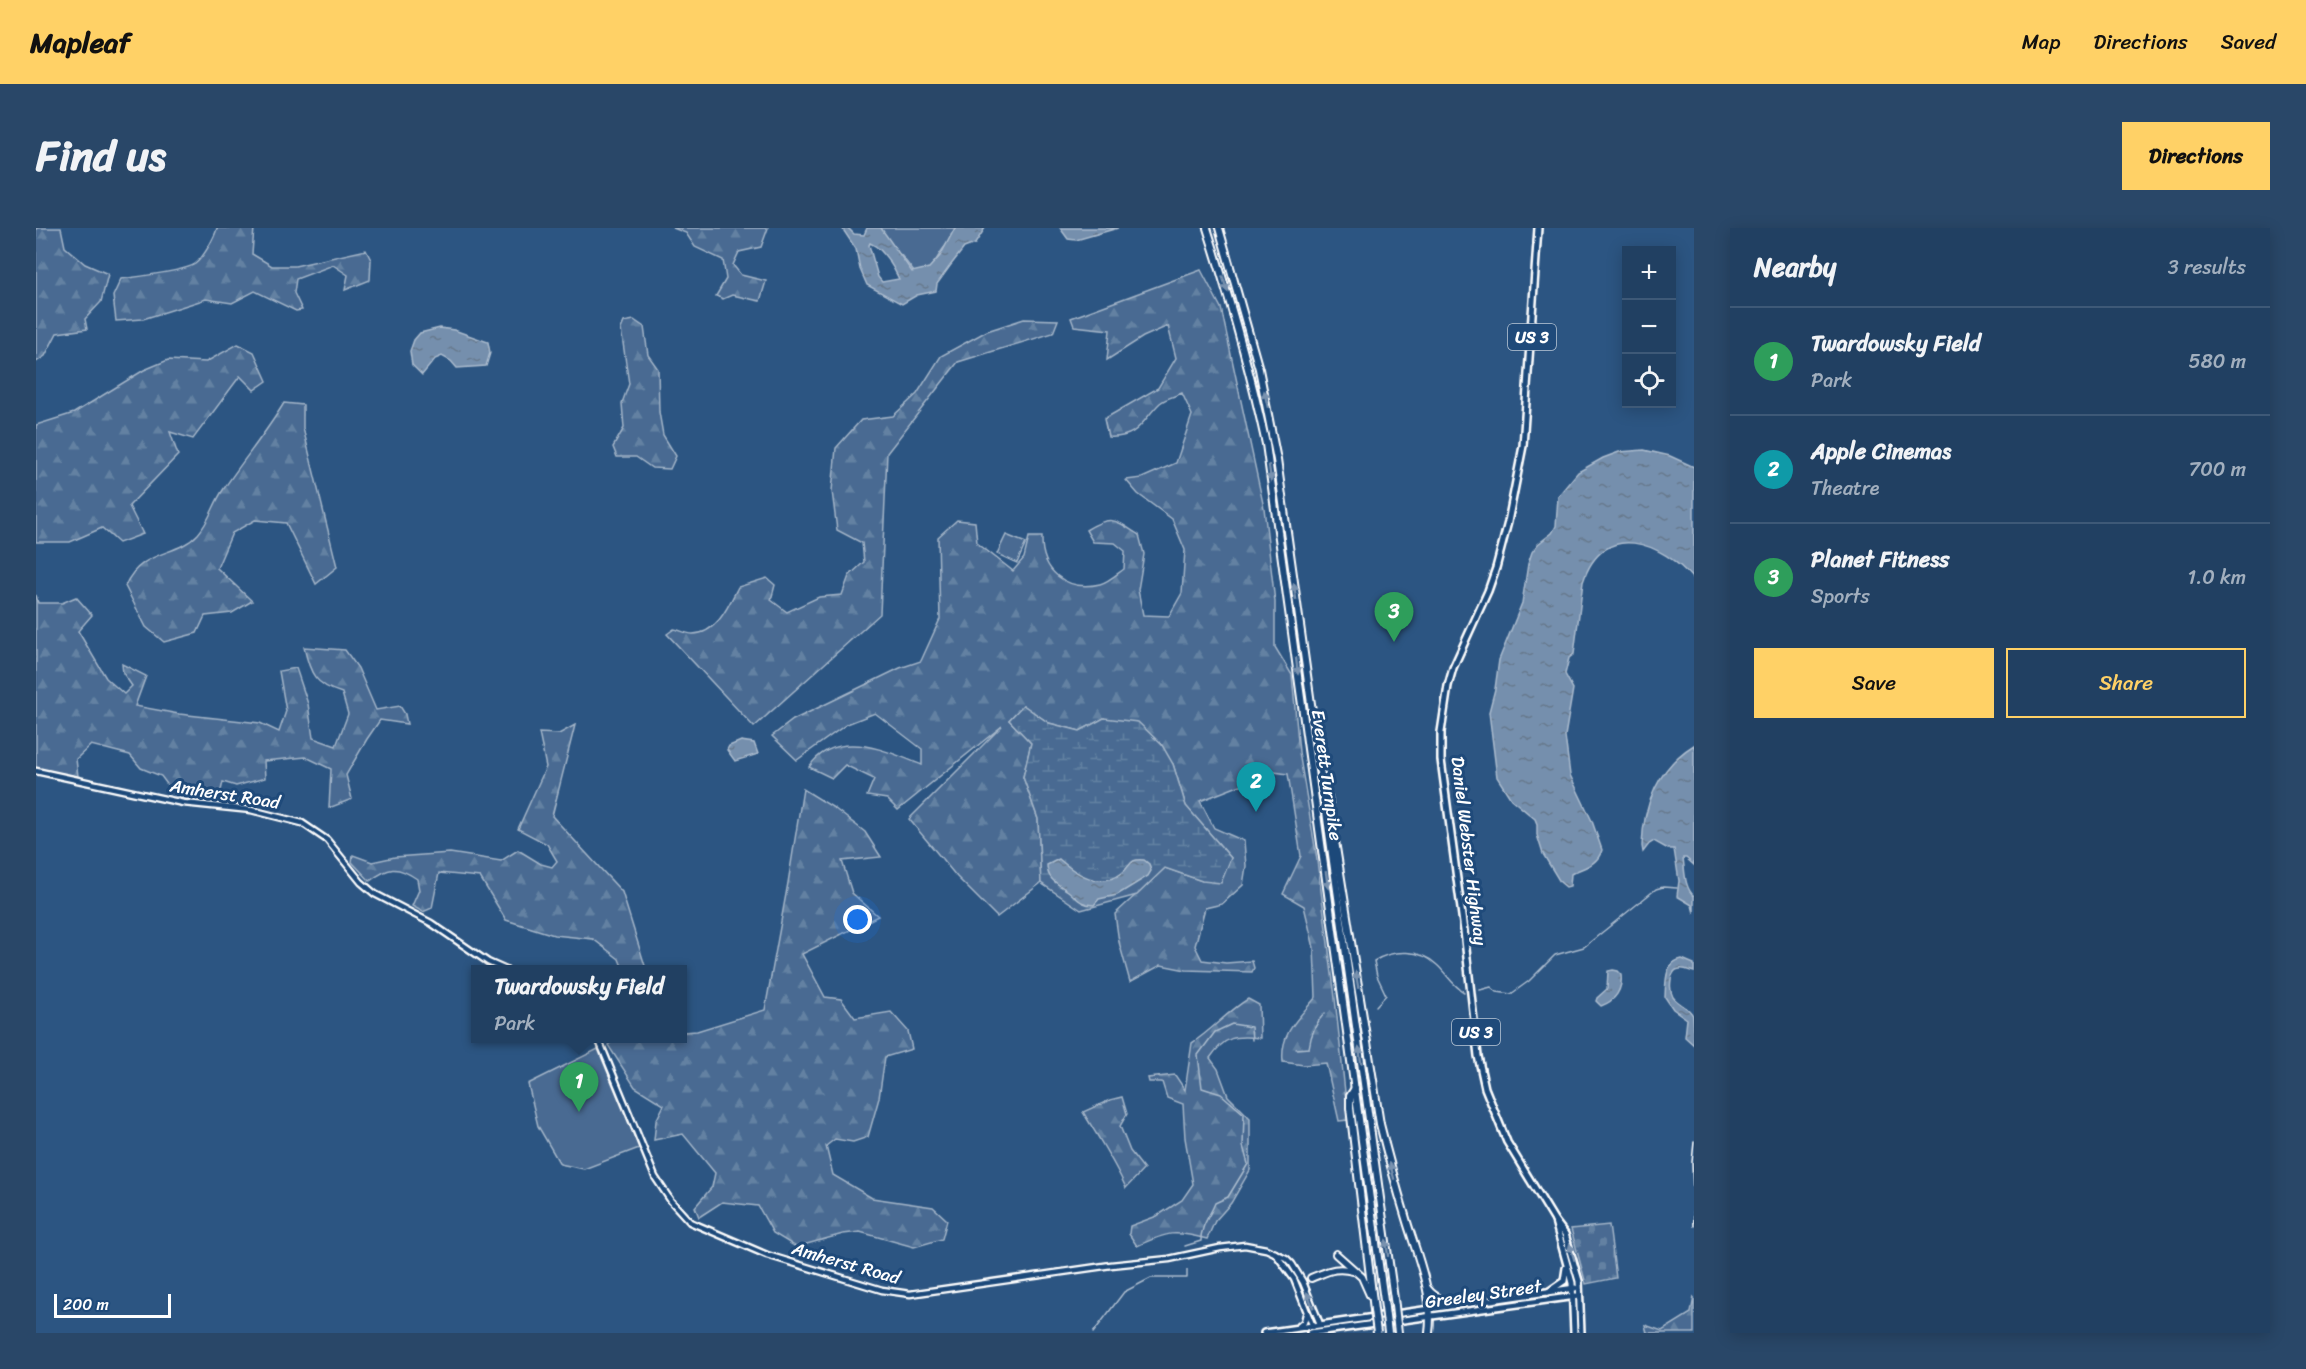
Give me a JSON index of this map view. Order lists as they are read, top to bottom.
{
  "streets": {
    "highway": ["Everett Turnpike"],
    "main road": ["US 3", "Daniel Webster Highway", "Greeley Street"],
    "street": ["Amherst Road"]
  },
  "crossings": [
    ["Everett Turnpike", "Greeley Street"],
    ["Amherst Road", "Greeley Street"],
    ["Daniel Webster Highway", "Greeley Street"]
  ],
  "scale_bar": "200 m",
  "page": {
    "header": "Mapleaf",
    "nav": ["Map", "Directions", "Saved"],
    "title": "Find us",
    "buttons": [
      "Directions",
      ["Save", "Share"]
    ],
    "heading": ["Nearby", "3 results"],
    "map_buttons": ["+", "−"],
    "list": [
      {
        "mark": "1",
        "name": "Twardowsky Field",
        "note": "Park",
        "value": "580 m"
      },
      {
        "mark": "2",
        "name": "Apple Cinemas",
        "note": "Theatre",
        "value": "700 m"
      },
      {
        "mark": "3",
        "name": "Planet Fitness",
        "note": "Sports",
        "value": "1.0 km"
      }
    ],
    "pins": ["3", "2", "1"],
    "popup": ["Twardowsky Field", "Park"],
    "scale": "200 m"
  }
}
